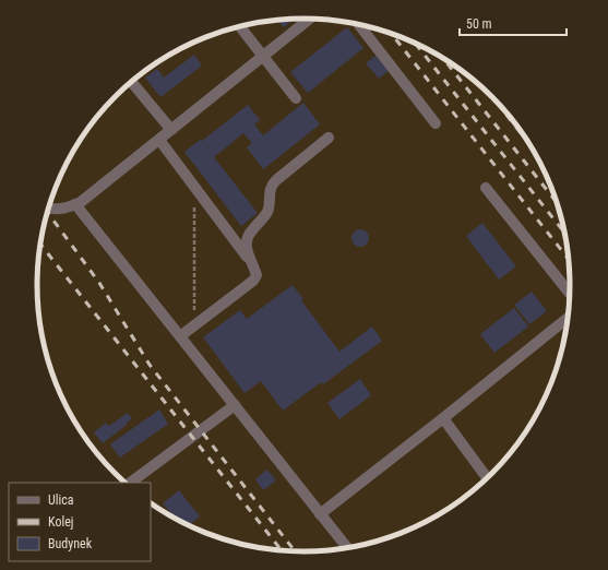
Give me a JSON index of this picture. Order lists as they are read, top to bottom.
{
  "legend": ["Ulica", "Kolej", "Budynek"],
  "scale_bar": "50 m"
}
